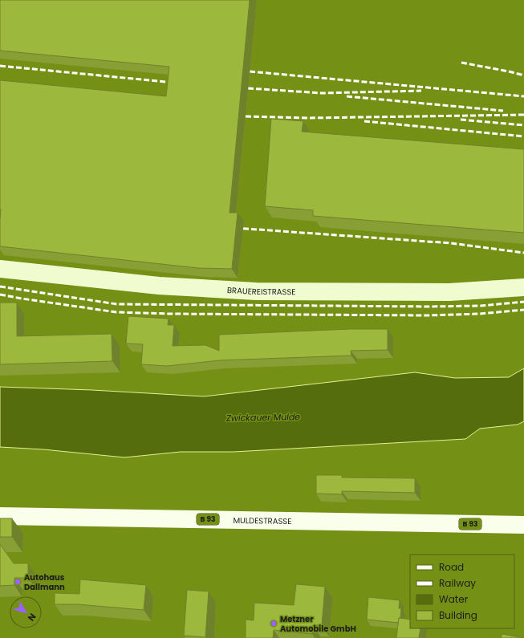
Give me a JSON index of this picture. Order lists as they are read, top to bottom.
{
  "streets": {
    "main road": ["B 93", "MULDESTRASSE"],
    "street": ["BRAUEREISTRASSE"]
  },
  "water": ["Zwickauer Mulde"],
  "places": ["Autohaus Dallmann", "Metzner Automobile GmbH"],
  "legend": [
    "Road",
    "Railway",
    "Water",
    "Building"
  ],
  "north": "bottom right"
}
